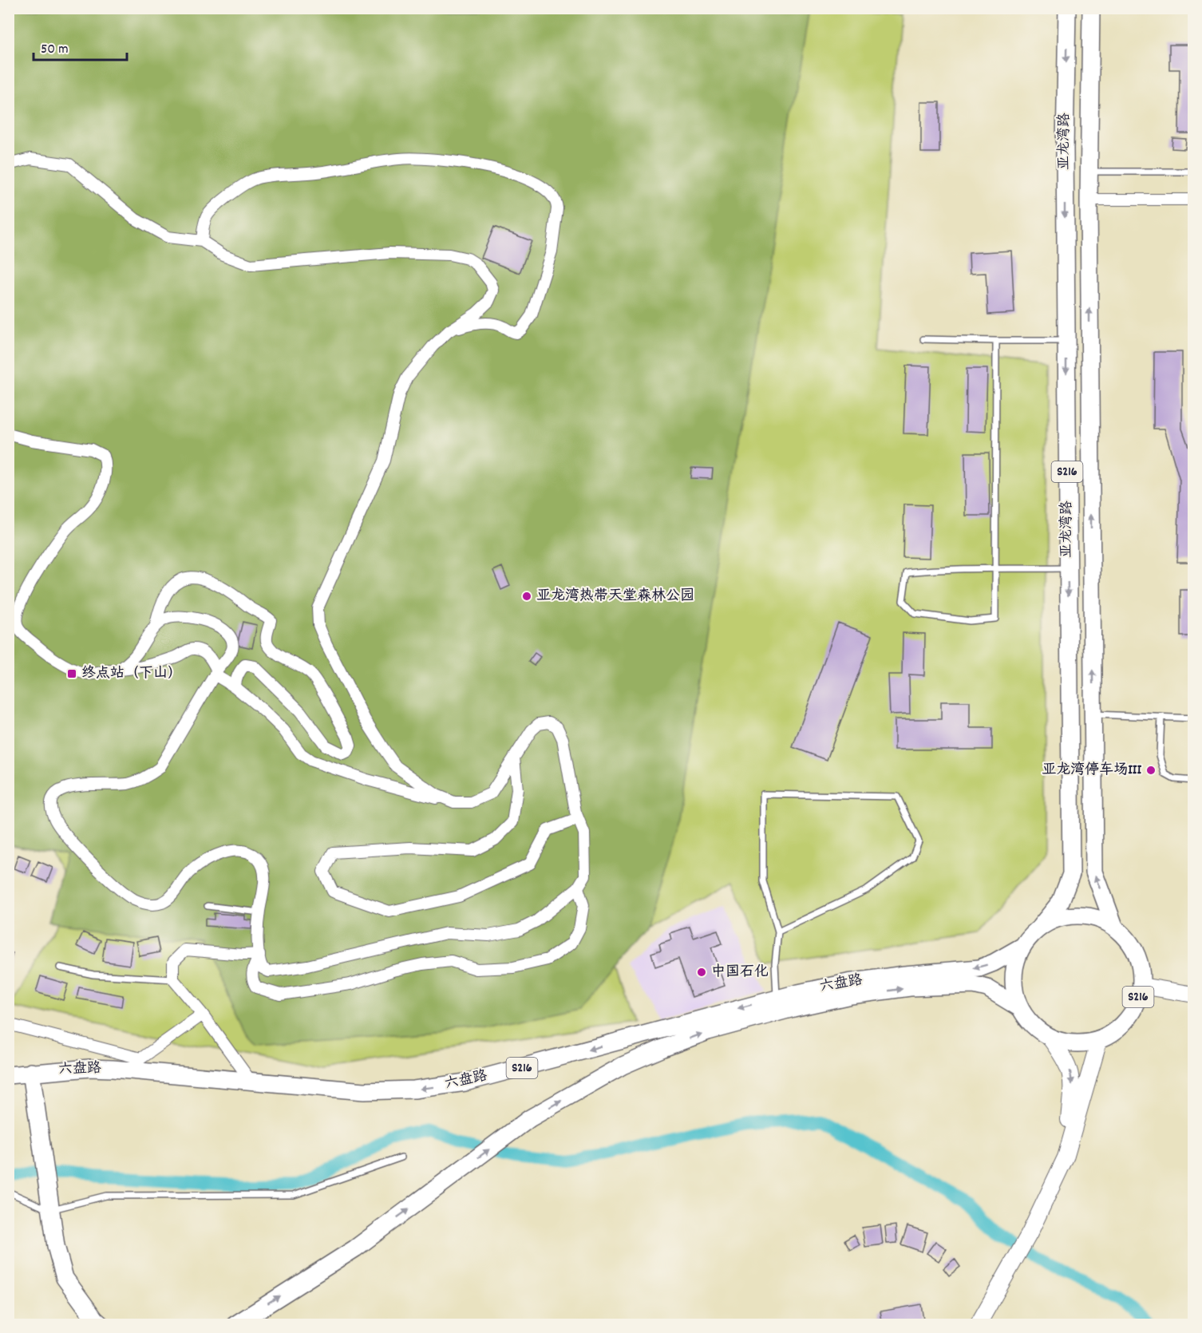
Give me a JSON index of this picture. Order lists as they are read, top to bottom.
{
  "streets": {
    "main road": ["亚龙湾路", "S216", "六盘路"]
  },
  "crossings": [
    ["亚龙湾路", "S216"],
    ["亚龙湾路", "六盘路"],
    ["S216", "六盘路"]
  ],
  "places": {
    "other": ["亚龙湾热带天堂森林公园", "亚龙湾停车场III", "中国石化"],
    "transit": ["终点站（下山）"]
  },
  "scale_bar": "50 m"
}
